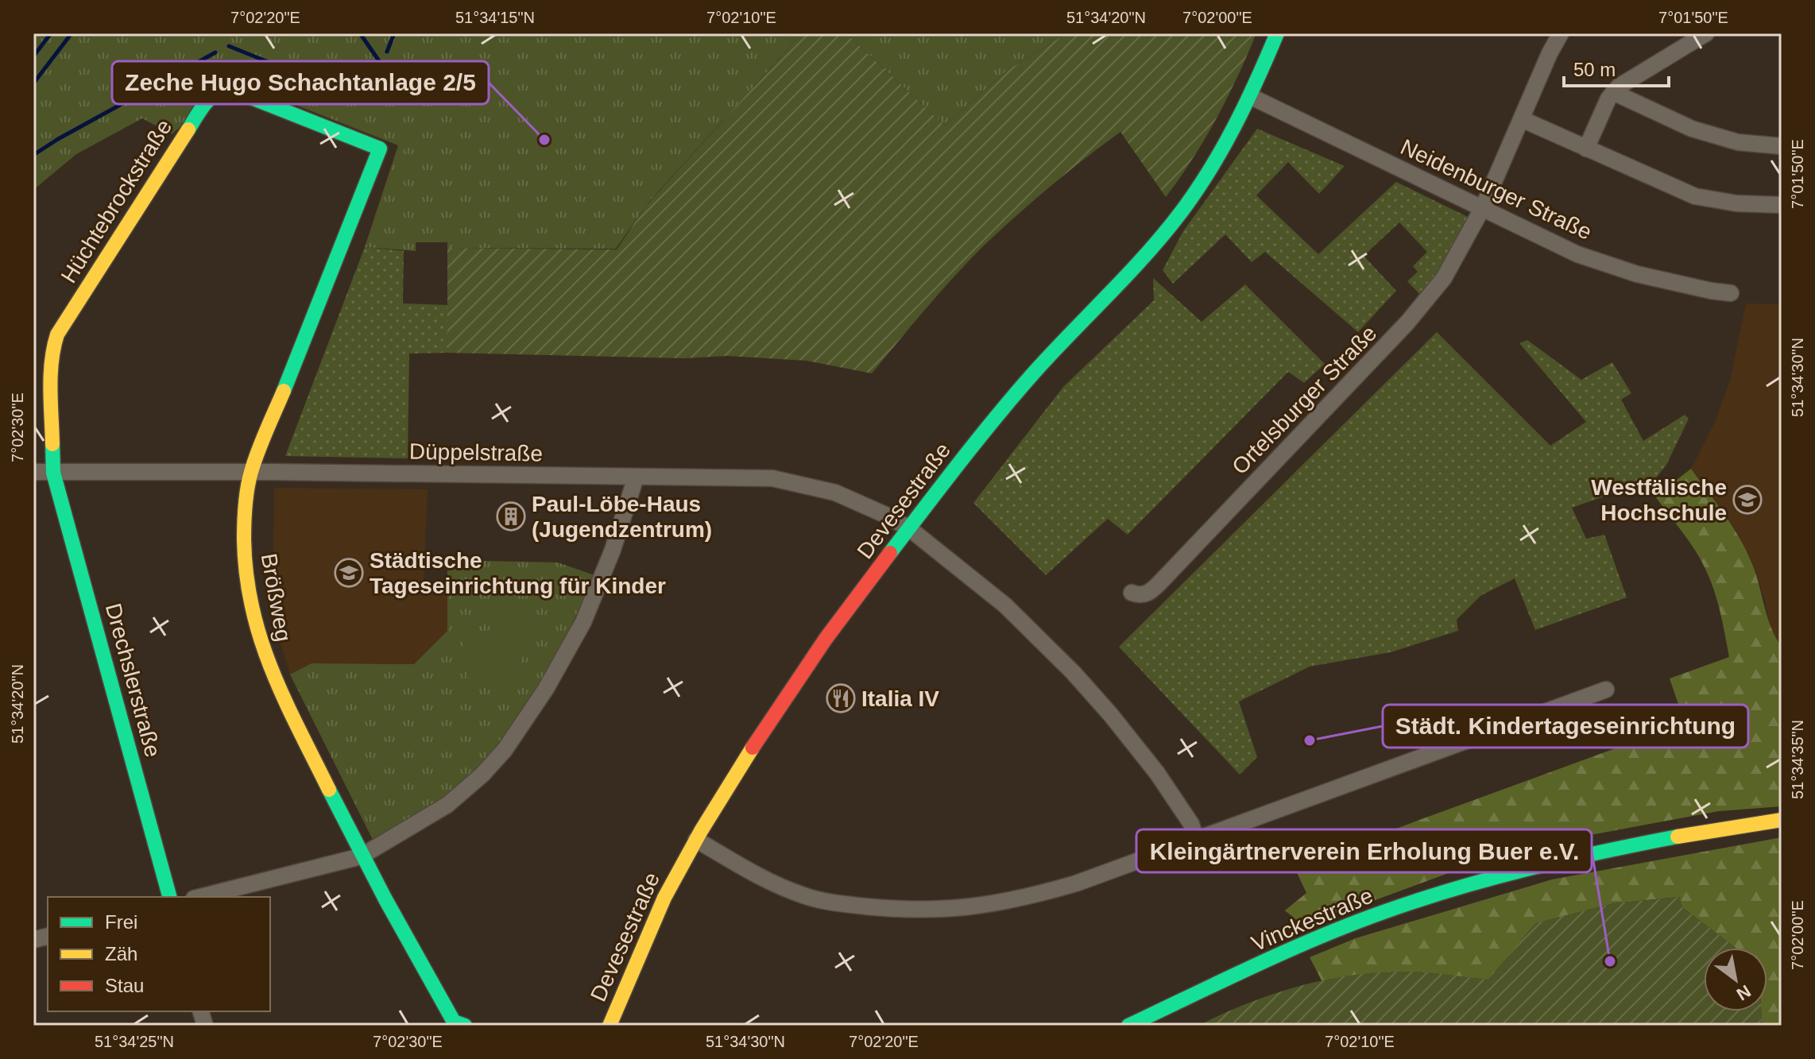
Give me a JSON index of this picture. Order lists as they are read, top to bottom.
{
  "streets": {
    "street": [
      "Neidenburger Straße",
      "Hüchtebrockstraße",
      "Ortelsburger Straße",
      "Düppelstraße",
      "Devesestraße",
      "Brößweg",
      "Drechslerstraße",
      "Vinckestraße"
    ]
  },
  "crossings": [
    ["Neidenburger Straße", "Ortelsburger Straße"],
    ["Neidenburger Straße", "Devesestraße"],
    ["Hüchtebrockstraße", "Düppelstraße"],
    ["Hüchtebrockstraße", "Brößweg"],
    ["Hüchtebrockstraße", "Drechslerstraße"],
    ["Düppelstraße", "Devesestraße"],
    ["Düppelstraße", "Brößweg"],
    ["Düppelstraße", "Drechslerstraße"]
  ],
  "places": {
    "other": ["Zeche Hugo Schachtanlage 2/5", "Städt. Kindertageseinrichtung", "Kleingärtnerverein Erholung Buer e.V."],
    "school or university": ["Westfälische Hochschule", "Städtische Tageseinrichtung für Kinder"],
    "building": ["Paul-Löbe-Haus (Jugendzentrum)"],
    "restaurant": ["Italia IV"]
  },
  "legend": ["Frei", "Zäh", "Stau"],
  "scale_bar": "50 m",
  "north": "bottom right",
  "coordinates": [
    "7°02'20\"E",
    "51°34'15\"N",
    "7°02'10\"E",
    "51°34'20\"N",
    "7°02'00\"E",
    "7°01'50\"E",
    "51°34'30\"N",
    "7°02'30\"E",
    "51°34'35\"N",
    "51°34'25\"N"
  ]
}
